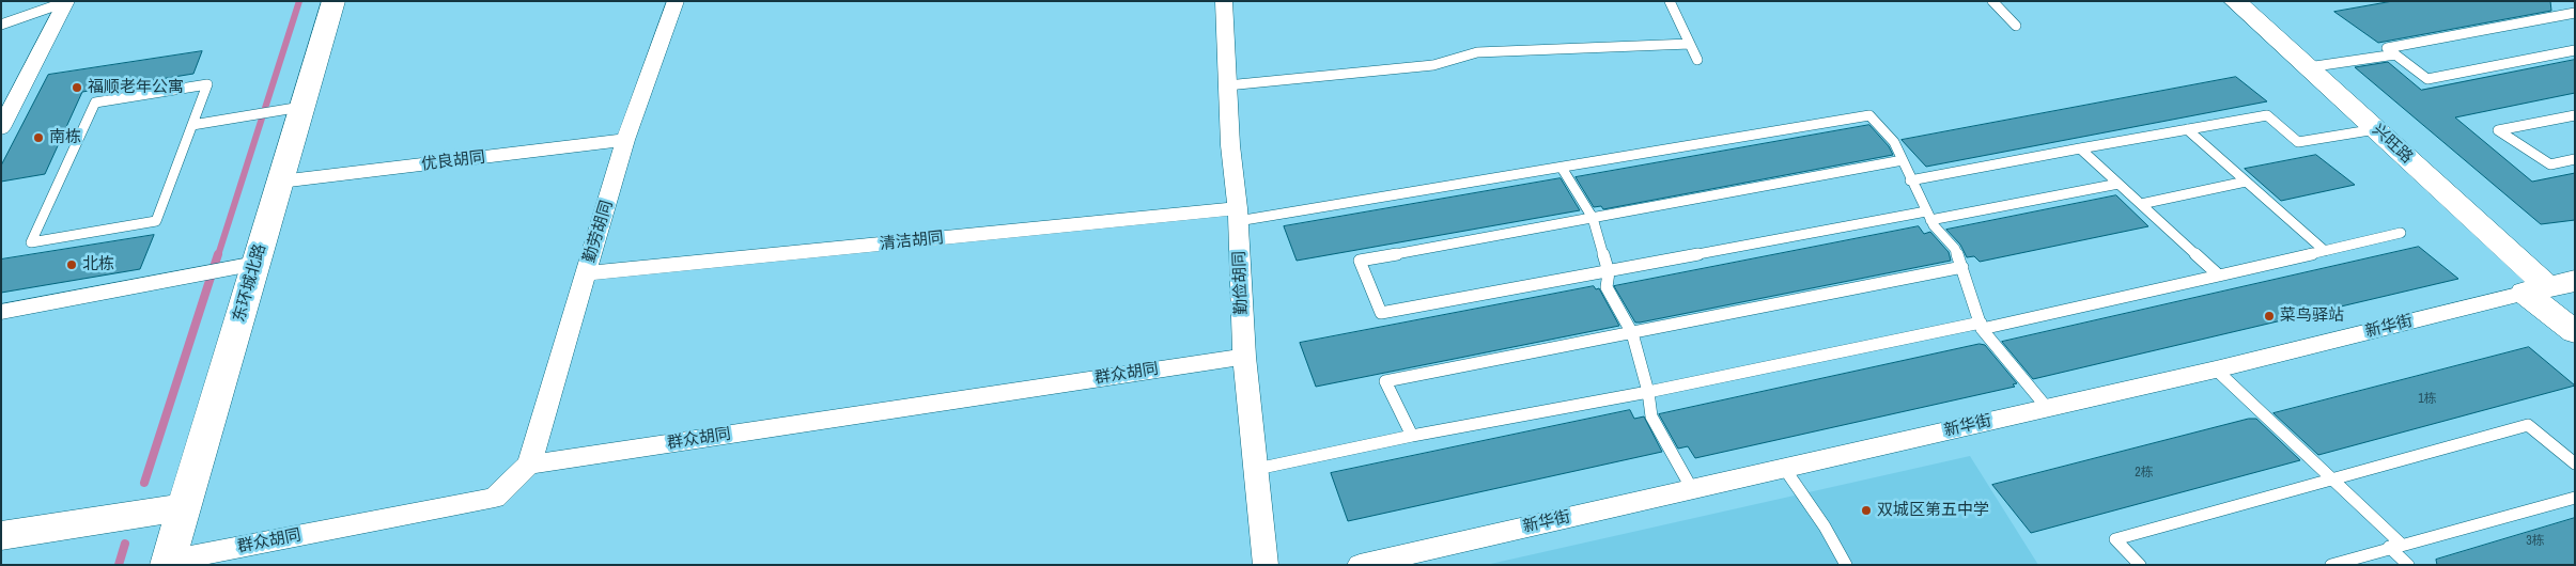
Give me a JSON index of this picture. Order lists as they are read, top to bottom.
{
  "streets": {
    "main road": ["兴旺路", "东环城北路"],
    "street": [
      "优良胡同",
      "勤劳胡同",
      "清洁胡同",
      "勤俭胡同",
      "新华街",
      "群众胡同"
    ]
  },
  "crossings": [
    ["兴旺路", "新华街"],
    ["优良胡同", "勤劳胡同"],
    ["优良胡同", "东环城北路"],
    ["勤劳胡同", "清洁胡同"],
    ["勤劳胡同", "群众胡同"],
    ["清洁胡同", "勤俭胡同"],
    ["东环城北路", "群众胡同"],
    ["勤俭胡同", "群众胡同"]
  ],
  "places": [
    "福顺老年公寓",
    "南栋",
    "北栋",
    "菜鸟驿站",
    "双城区第五中学"
  ],
  "house_numbers": ["1栋", "2栋", "3栋"]
}
